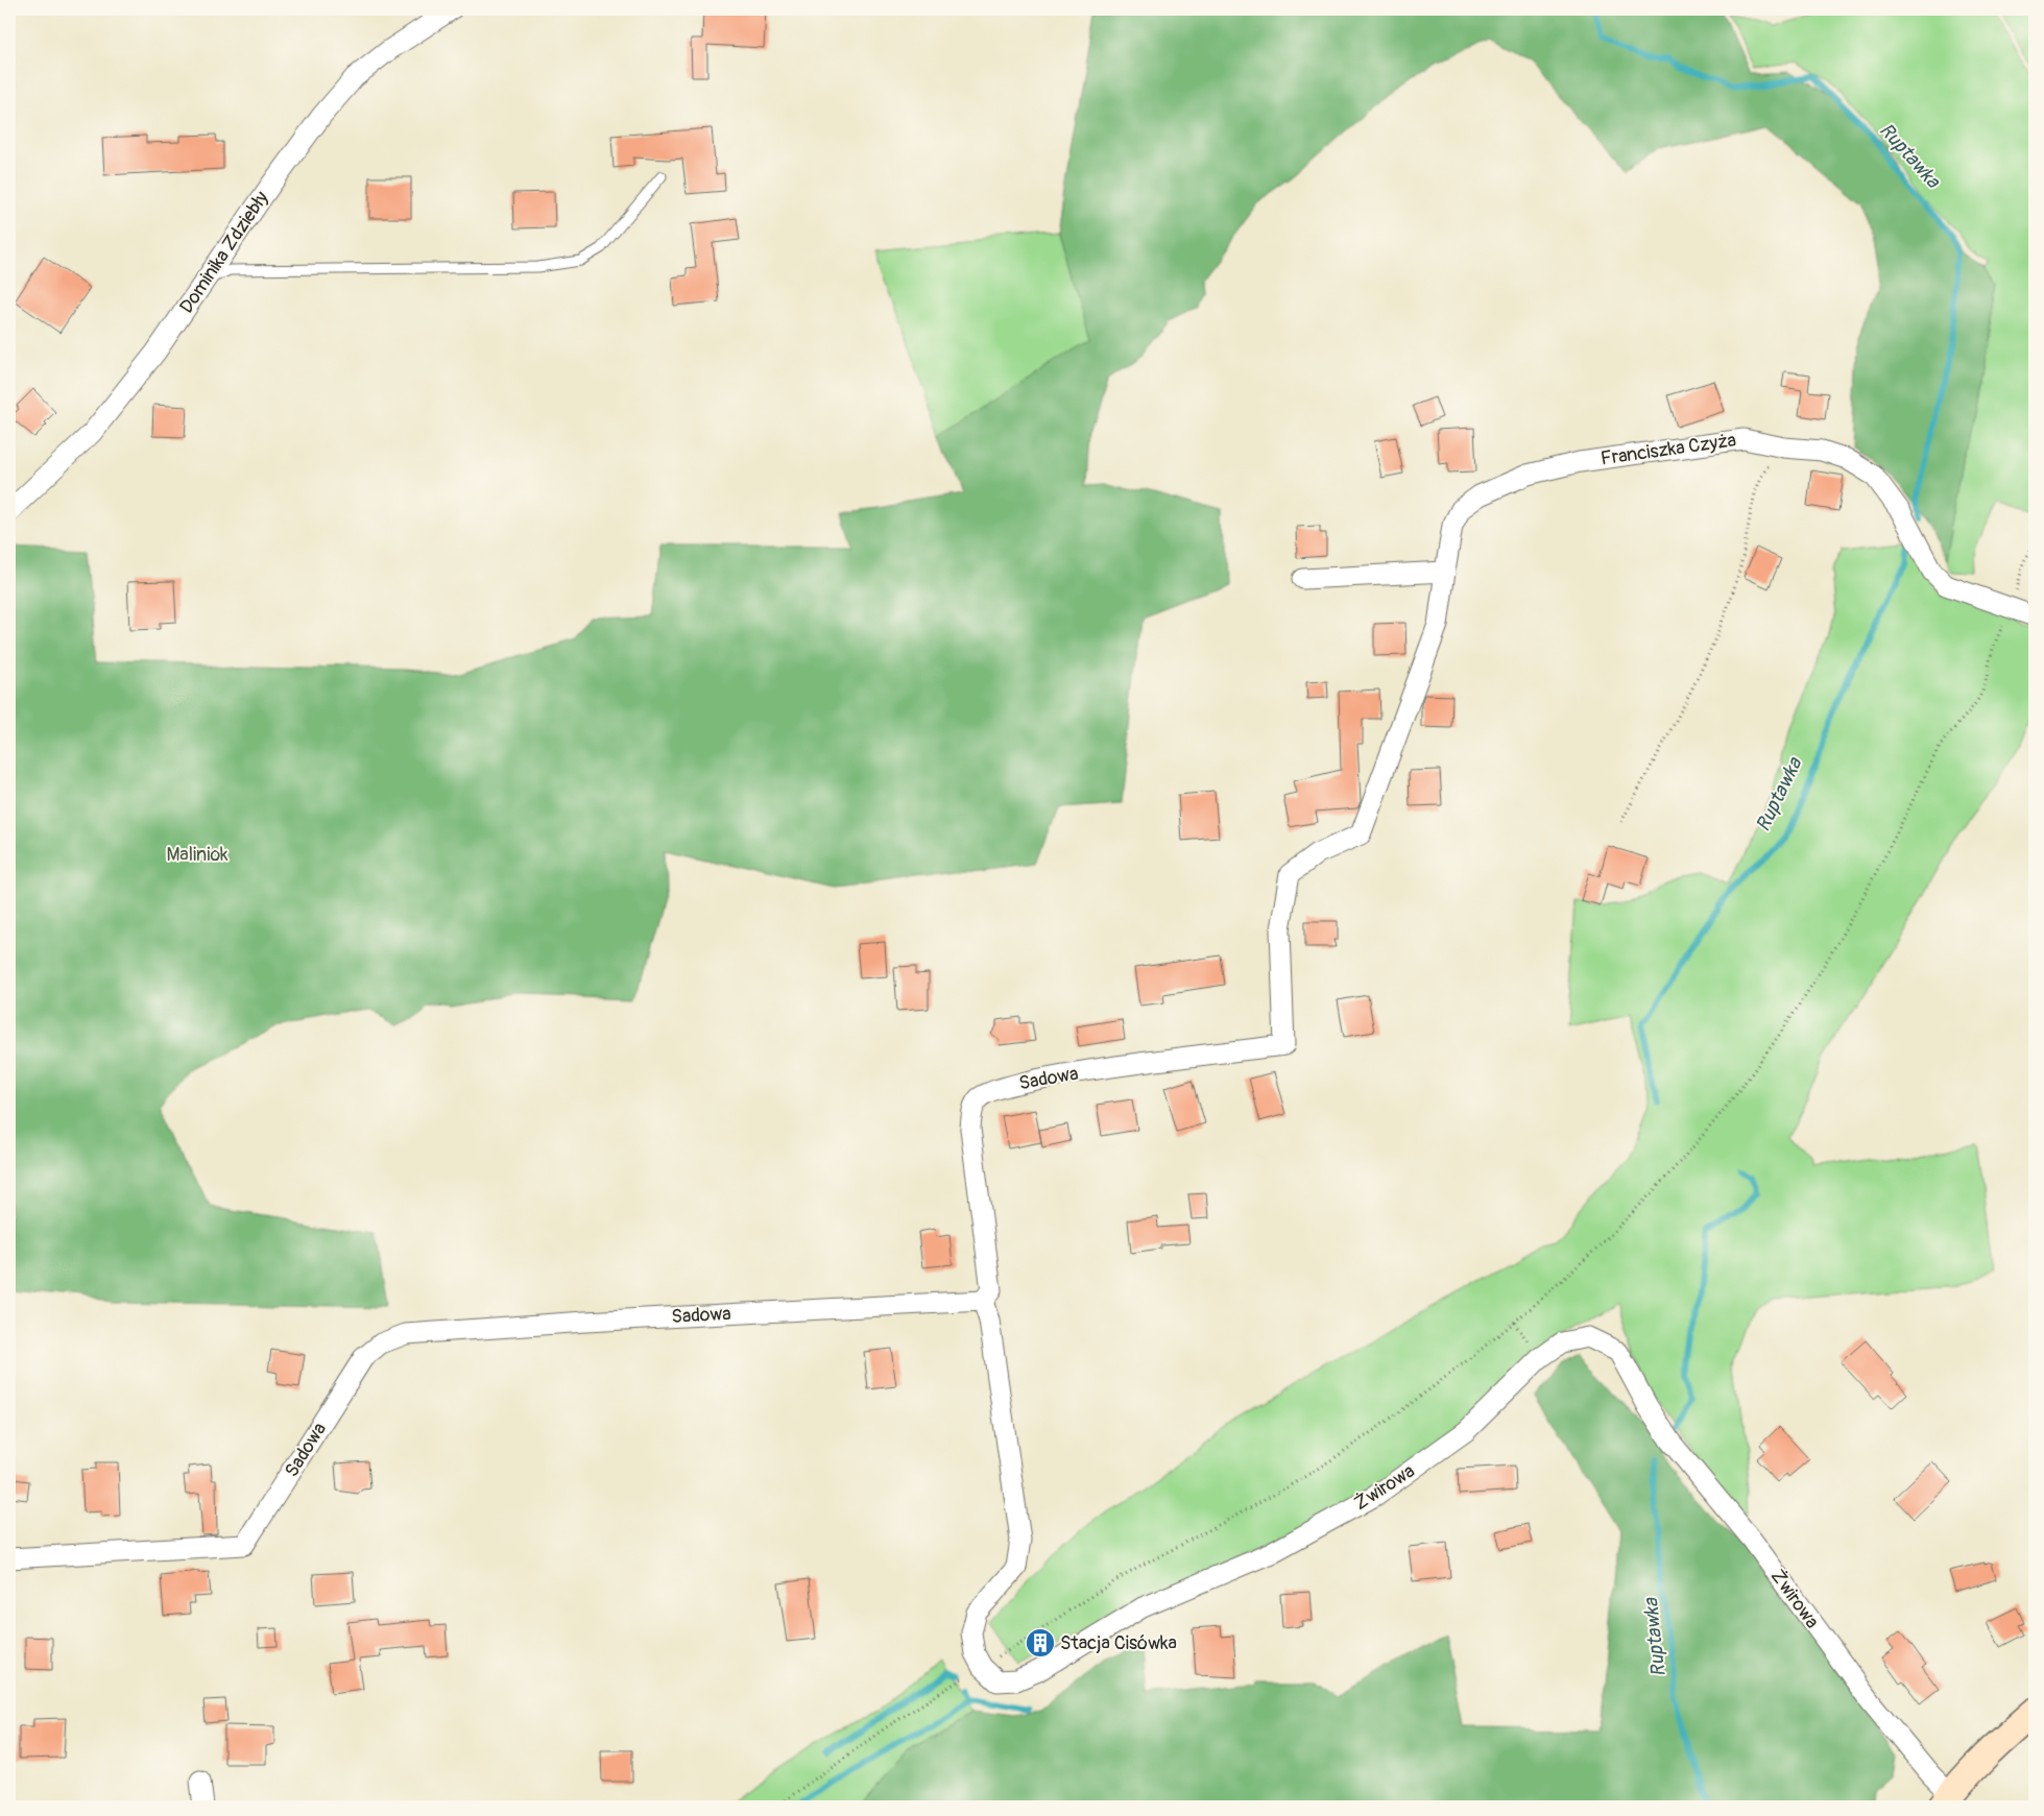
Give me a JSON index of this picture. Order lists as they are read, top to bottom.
{
  "streets": {
    "street": [
      "Dominika Zdziebły",
      "Franciszka Czyża",
      "Sadowa",
      "Żwirowa"
    ]
  },
  "crossings": [
    ["Franciszka Czyża", "Sadowa"]
  ],
  "water": ["Ruptawka"],
  "parks": ["Maliniok"],
  "places": {
    "building": ["Stacja Cisówka"]
  }
}
